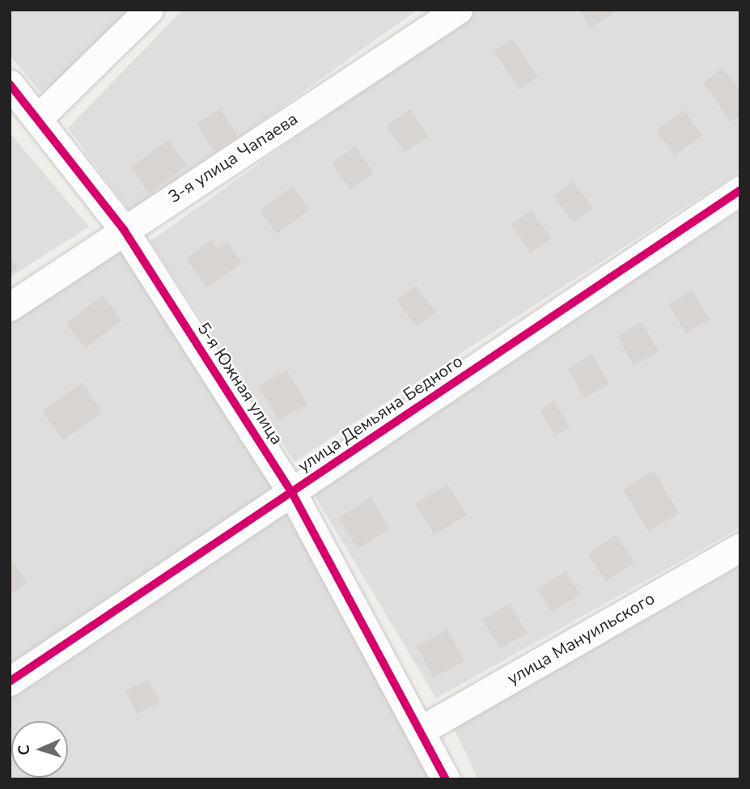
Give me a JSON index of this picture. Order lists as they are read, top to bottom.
{
  "streets": {
    "street": [
      "3-я улица Чапаева",
      "5-я Южная улица",
      "улица Демьяна Бедного",
      "улица Мануильского"
    ]
  },
  "crossings": [
    ["3-я улица Чапаева", "5-я Южная улица"],
    ["5-я Южная улица", "улица Демьяна Бедного"],
    ["5-я Южная улица", "улица Мануильского"]
  ],
  "north": "left"
}
